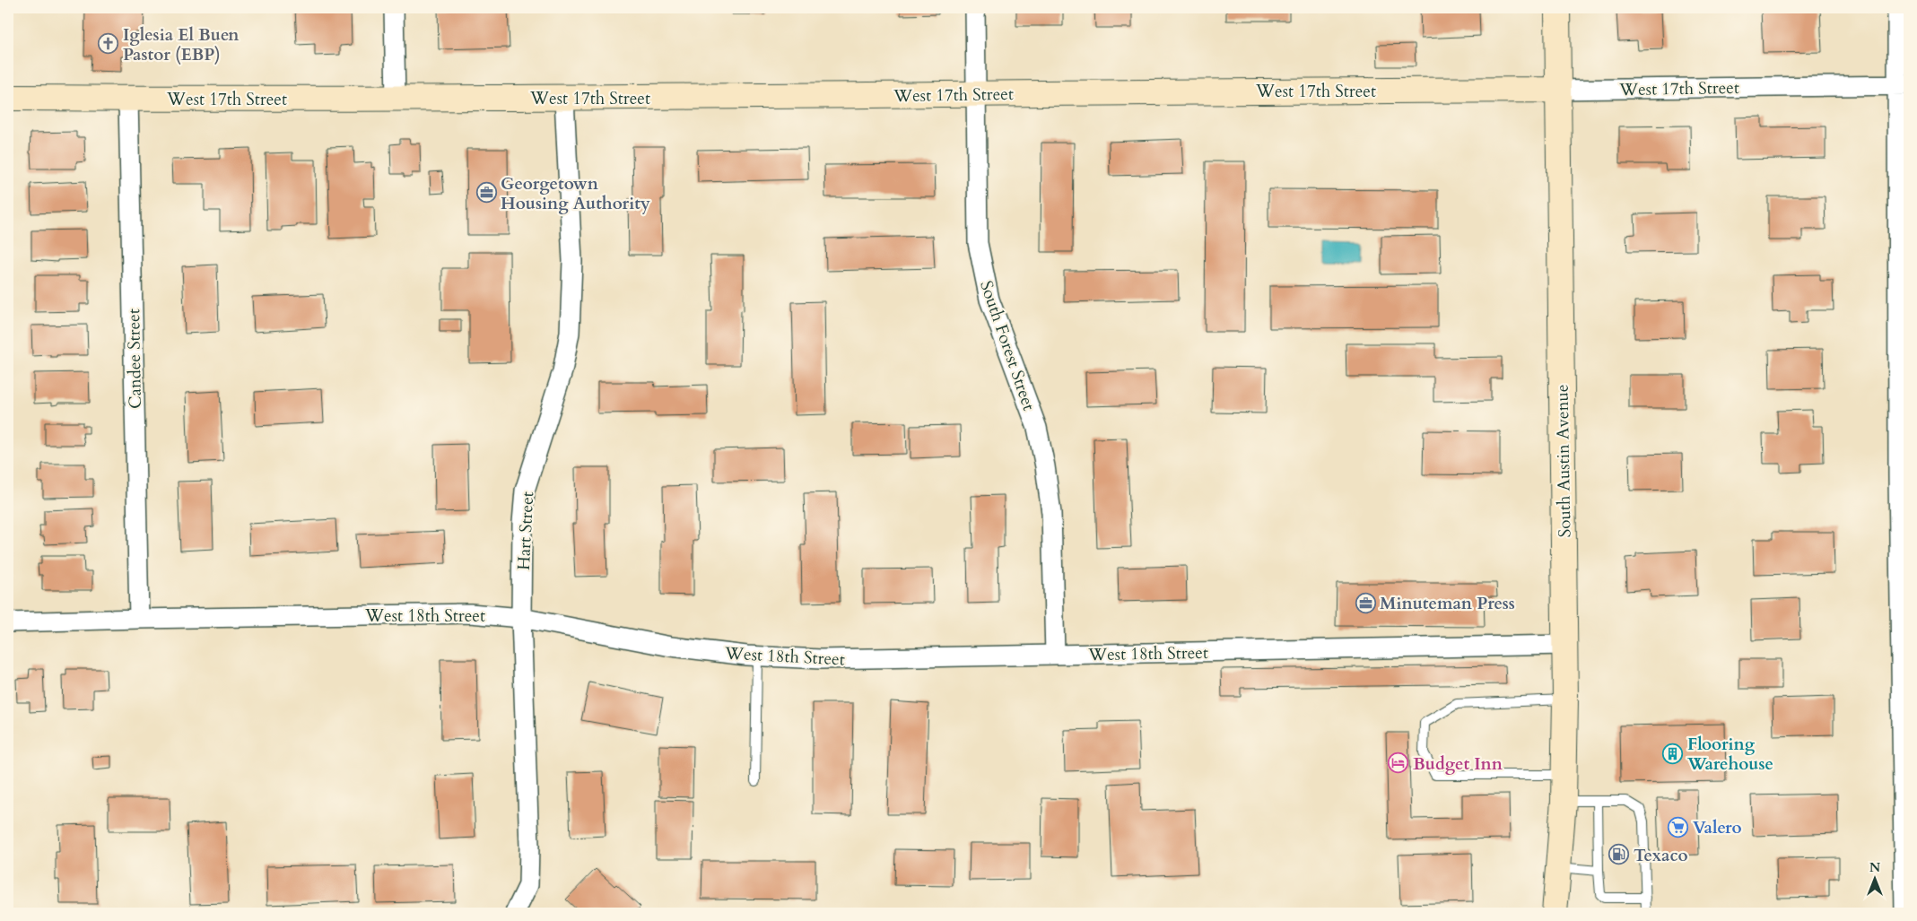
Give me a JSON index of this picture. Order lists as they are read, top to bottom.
{
  "streets": {
    "street": [
      "West 17th Street",
      "South Forest Street",
      "Candee Street",
      "South Austin Avenue",
      "Hart Street",
      "West 18th Street"
    ]
  },
  "crossings": [
    ["West 17th Street", "South Forest Street"],
    ["West 17th Street", "Candee Street"],
    ["West 17th Street", "South Austin Avenue"],
    ["West 17th Street", "Hart Street"],
    ["South Forest Street", "West 18th Street"],
    ["Candee Street", "West 18th Street"],
    ["South Austin Avenue", "West 18th Street"],
    ["Hart Street", "West 18th Street"]
  ],
  "places": {
    "church": ["Iglesia El Buen Pastor (EBP)"],
    "office": ["Georgetown Housing Authority", "Minuteman Press"],
    "building": ["Flooring Warehouse"],
    "hotel": ["Budget Inn"],
    "supermarket": ["Valero"],
    "fuel station": ["Texaco"]
  },
  "north": "top"
}
